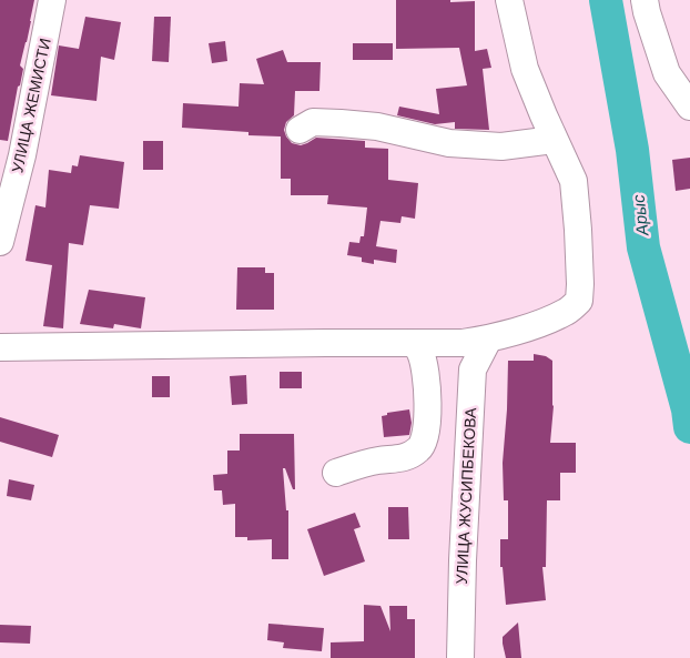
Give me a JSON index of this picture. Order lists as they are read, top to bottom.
{
  "streets": {
    "street": ["УЛИЦА ЖЕМИСТИ", "УЛИЦА ЖУСИПБЕКОВА"]
  },
  "water": ["Арыс"]
}
